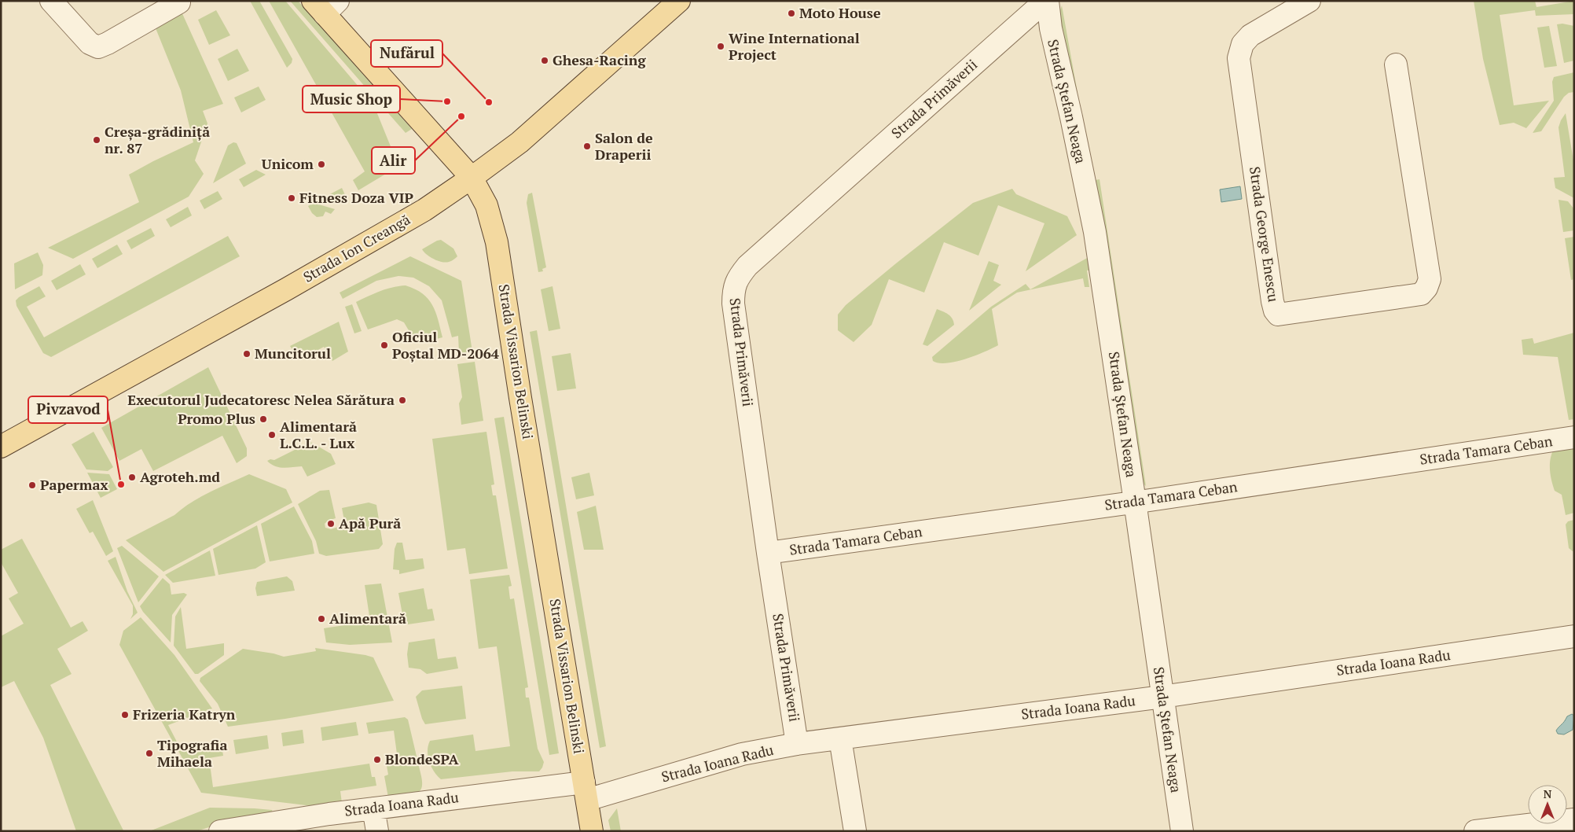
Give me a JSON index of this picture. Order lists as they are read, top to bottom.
{
  "streets": {
    "main road": ["Strada Ion Creangă", "Strada Vissarion Belinski"],
    "street": [
      "Strada Primăverii",
      "Strada Ștefan Neaga",
      "Strada George Enescu",
      "Strada Tamara Ceban",
      "Strada Ioana Radu"
    ]
  },
  "crossings": [
    ["Strada Primăverii", "Strada Ștefan Neaga"],
    ["Strada Primăverii", "Strada Tamara Ceban"],
    ["Strada Primăverii", "Strada Ioana Radu"],
    ["Strada Ștefan Neaga", "Strada Tamara Ceban"],
    ["Strada Ștefan Neaga", "Strada Ioana Radu"],
    ["Strada Ion Creangă", "Strada Vissarion Belinski"],
    ["Strada Vissarion Belinski", "Strada Ioana Radu"]
  ],
  "places": [
    "Moto House",
    "Wine International Project",
    "Ghesa-Racing",
    "Music Shop",
    "Nufărul",
    "Alir",
    "Creșa-grădiniță nr. 87",
    "Salon de Draperii",
    "Unicom",
    "Fitness Doza VIP",
    "Oficiul Poștal MD-2064",
    "Muncitorul",
    "Executorul Judecatoresc Nelea Sărătura",
    "Promo Plus",
    "Alimentară L.C.L. - Lux",
    "Agroteh.md",
    "Pivzavod",
    "Papermax",
    "Apă Pură",
    "Alimentară",
    "Frizeria Katryn",
    "Tipografia Mihaela",
    "BlondeSPA"
  ],
  "north": "top"
}
